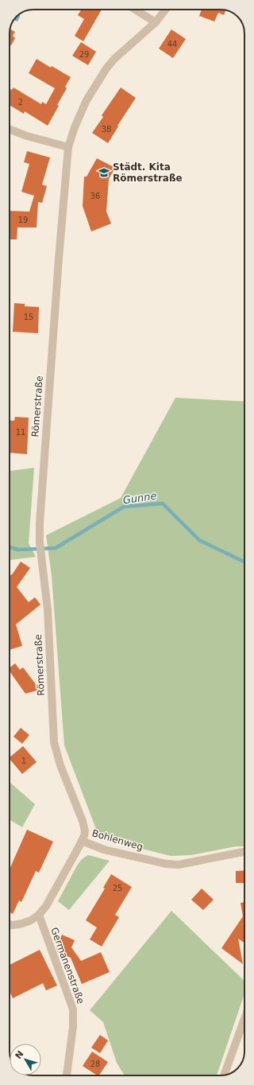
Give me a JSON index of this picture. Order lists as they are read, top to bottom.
{
  "streets": {
    "street": ["Römerstraße", "Bohlenweg", "Germanenstraße"]
  },
  "crossings": [
    ["Römerstraße", "Bohlenweg"],
    ["Bohlenweg", "Germanenstraße"]
  ],
  "water": ["Gunne"],
  "places": {
    "school or university": ["Städt. Kita Römerstraße"]
  },
  "house_numbers": [
    "44",
    "29",
    "2",
    "38",
    "36",
    "19",
    "15",
    "11",
    "1",
    "25",
    "28"
  ],
  "north": "top left"
}
